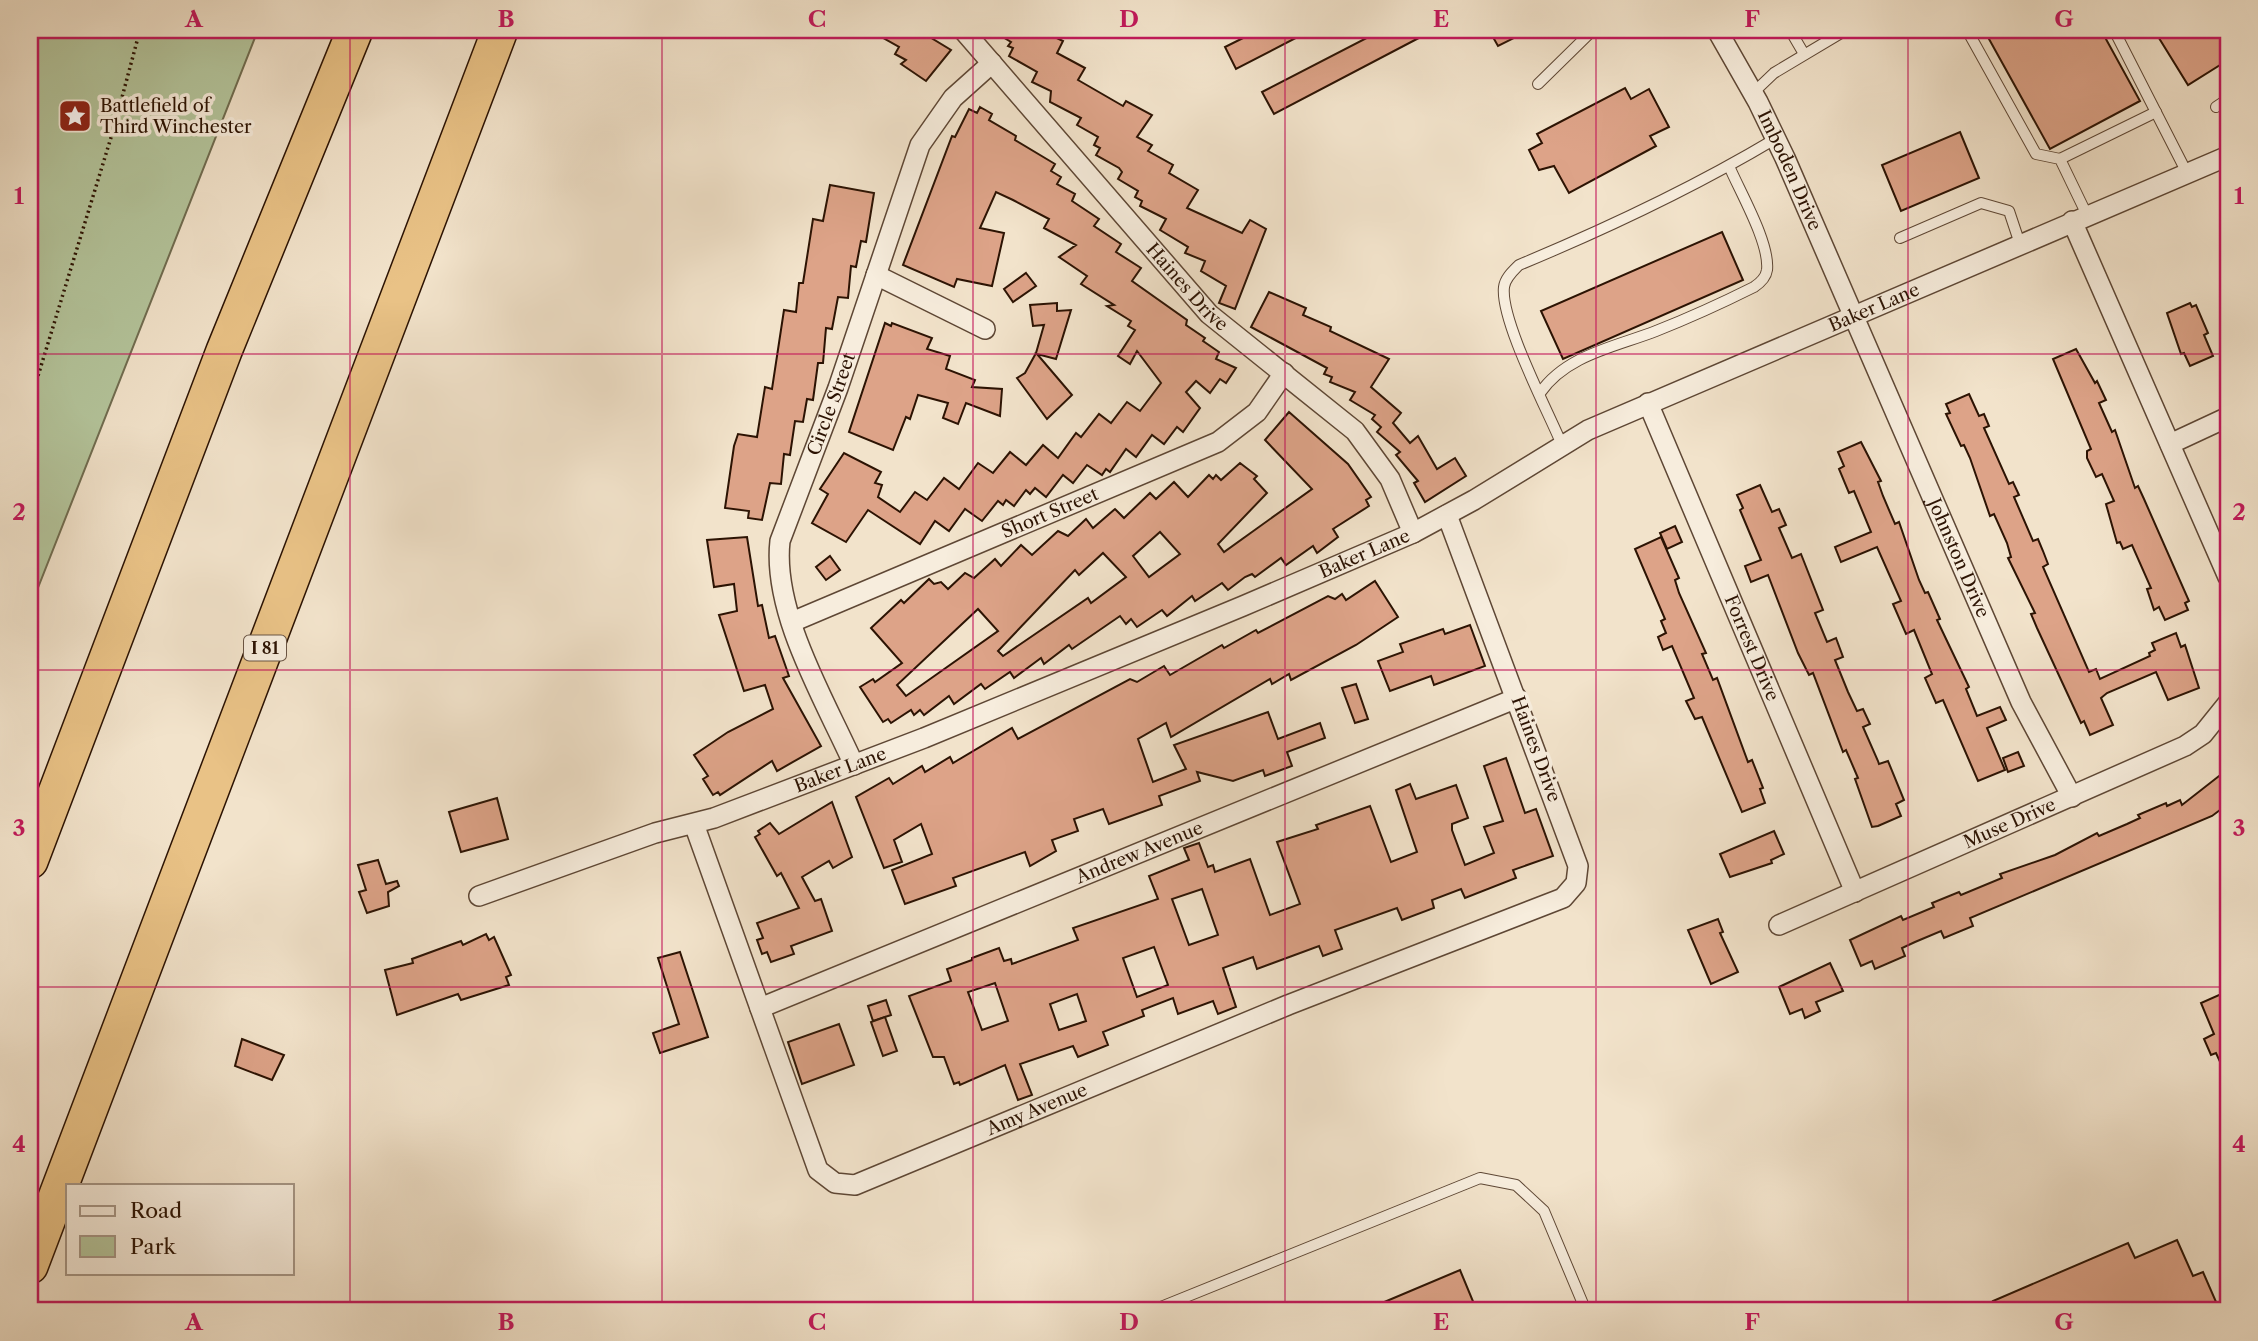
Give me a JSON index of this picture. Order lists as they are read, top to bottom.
{
  "streets": {
    "highway": ["I 81"],
    "street": [
      "Imboden Drive",
      "Haines Drive",
      "Baker Lane",
      "Circle Street",
      "Short Street",
      "Johnston Drive",
      "Forrest Drive",
      "Muse Drive",
      "Andrew Avenue",
      "Amy Avenue"
    ]
  },
  "crossings": [
    ["Imboden Drive", "Baker Lane"],
    ["Imboden Drive", "Johnston Drive"],
    ["Haines Drive", "Baker Lane"],
    ["Haines Drive", "Circle Street"],
    ["Haines Drive", "Short Street"],
    ["Haines Drive", "Andrew Avenue"],
    ["Haines Drive", "Amy Avenue"],
    ["Baker Lane", "Circle Street"],
    ["Baker Lane", "Johnston Drive"],
    ["Baker Lane", "Forrest Drive"],
    ["Baker Lane", "Amy Avenue"],
    ["Circle Street", "Short Street"],
    ["Johnston Drive", "Muse Drive"],
    ["Forrest Drive", "Muse Drive"],
    ["Andrew Avenue", "Amy Avenue"]
  ],
  "places": {
    "place": ["Battlefield of Third Winchester"]
  },
  "legend": ["Road", "Park"],
  "grid": {
    "columns": [
      "A",
      "B",
      "C",
      "D",
      "E",
      "F",
      "G"
    ],
    "rows": [
      "1",
      "2",
      "3",
      "4"
    ]
  }
}
